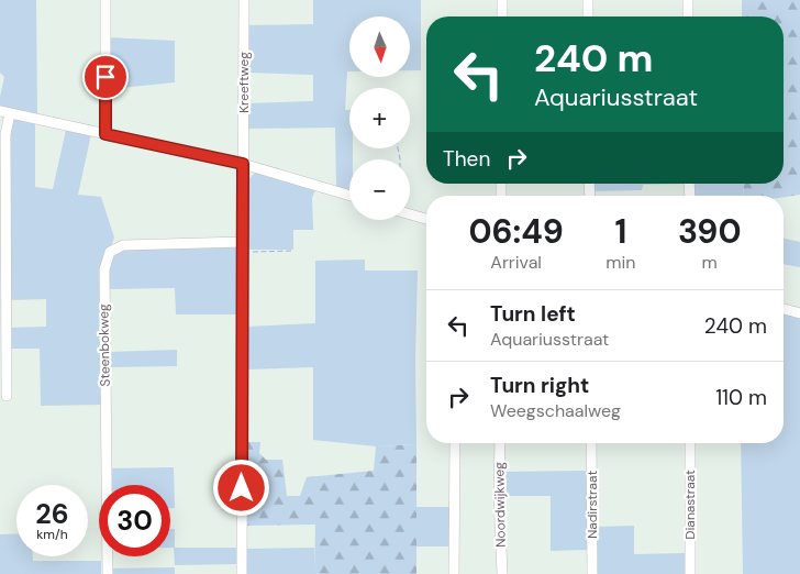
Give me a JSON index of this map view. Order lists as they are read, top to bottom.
{
  "streets": {
    "street": [
      "Kreeftweg",
      "Steenbokweg",
      "Noordwijkweg",
      "Nadirstraat",
      "Dianastraat"
    ]
  },
  "crossings": [
    ["Kreeftweg", "Steenbokweg"]
  ],
  "north": "bottom",
  "page": {
    "map_buttons": ["+", "−"],
    "turn": ["240 m", "Aquariusstraat"],
    "then": "Then",
    "eta": [
      "06:49",
      "Arrival",
      "1",
      "min",
      "390",
      "m"
    ],
    "list": [
      {
        "name": "Turn left",
        "note": "Aquariusstraat",
        "value": "240 m"
      },
      {
        "name": "Turn right",
        "note": "Weegschaalweg",
        "value": "110 m"
      }
    ],
    "speed": "26 km/h",
    "limit": "30"
  }
}
